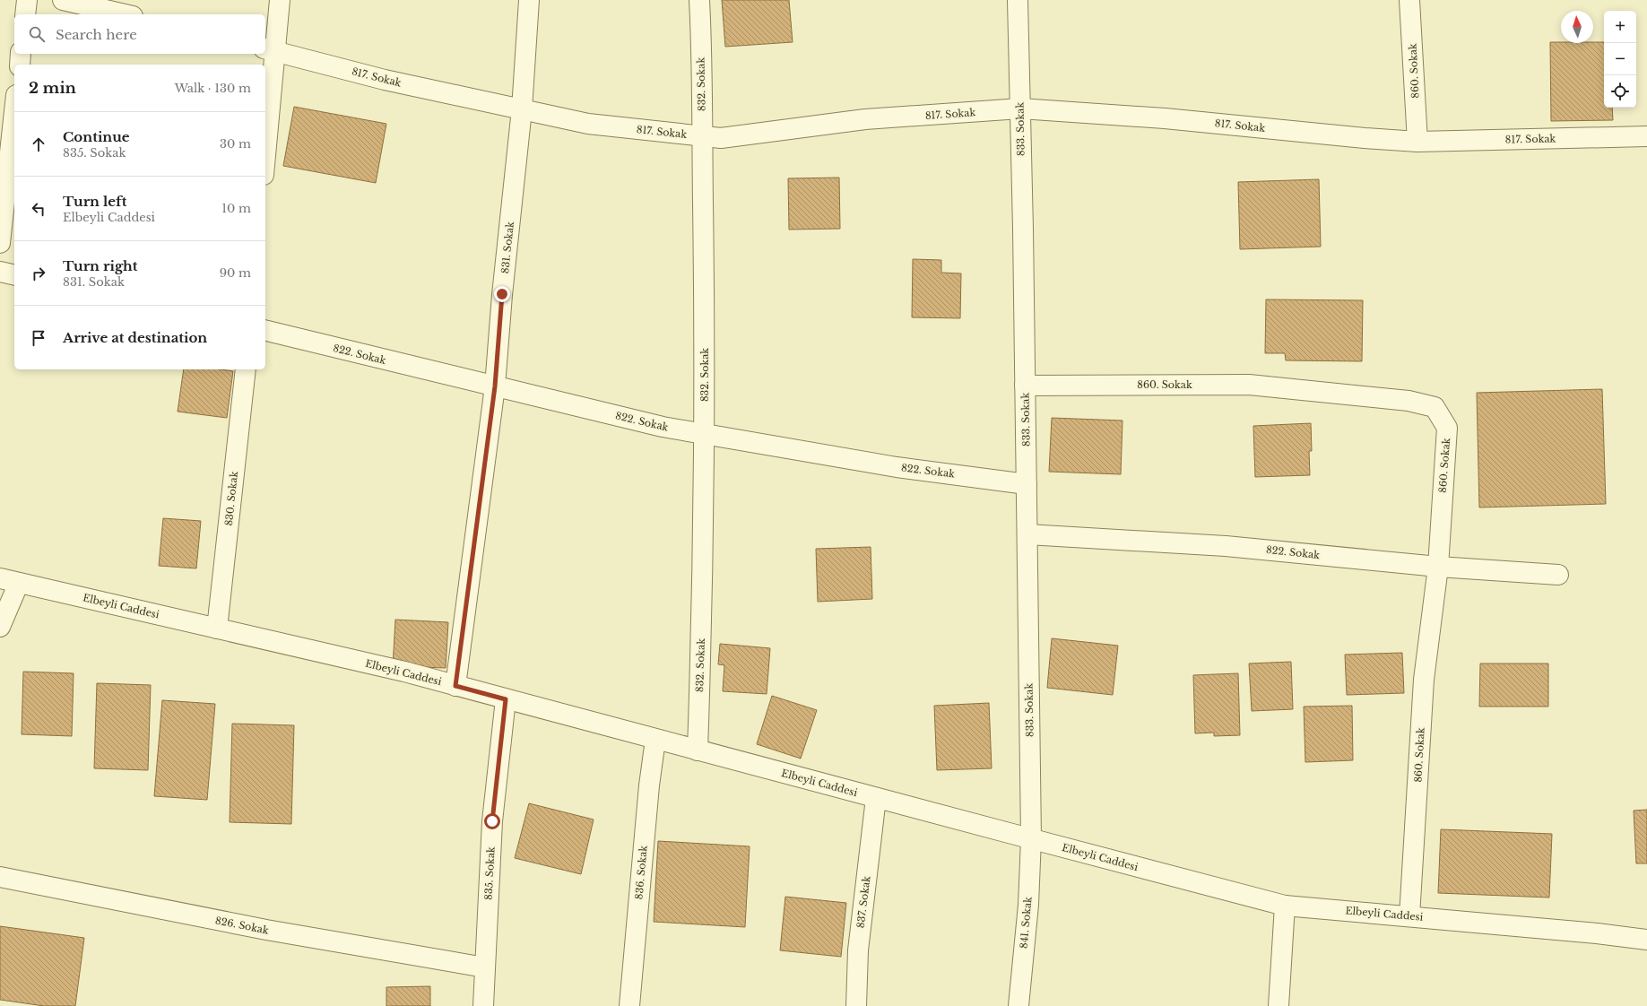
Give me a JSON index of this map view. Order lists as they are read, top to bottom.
{
  "streets": {
    "street": [
      "860. Sokak",
      "817. Sokak",
      "832. Sokak",
      "833. Sokak",
      "831. Sokak",
      "822. Sokak",
      "830. Sokak",
      "Elbeyli Caddesi",
      "836. Sokak",
      "835. Sokak",
      "837. Sokak",
      "841. Sokak",
      "826. Sokak"
    ]
  },
  "crossings": [
    ["860. Sokak", "817. Sokak"],
    ["860. Sokak", "833. Sokak"],
    ["860. Sokak", "822. Sokak"],
    ["860. Sokak", "Elbeyli Caddesi"],
    ["817. Sokak", "832. Sokak"],
    ["817. Sokak", "833. Sokak"],
    ["817. Sokak", "831. Sokak"],
    ["832. Sokak", "822. Sokak"],
    ["832. Sokak", "Elbeyli Caddesi"],
    ["833. Sokak", "822. Sokak"],
    ["833. Sokak", "Elbeyli Caddesi"],
    ["833. Sokak", "841. Sokak"],
    ["831. Sokak", "822. Sokak"],
    ["831. Sokak", "Elbeyli Caddesi"],
    ["830. Sokak", "Elbeyli Caddesi"],
    ["Elbeyli Caddesi", "836. Sokak"],
    ["Elbeyli Caddesi", "835. Sokak"],
    ["Elbeyli Caddesi", "837. Sokak"],
    ["Elbeyli Caddesi", "841. Sokak"],
    ["835. Sokak", "826. Sokak"]
  ],
  "north": "top",
  "page": {
    "map_buttons": ["+", "−"],
    "search": "Search here",
    "heading": ["2 min", "Walk · 130 m"],
    "list": [
      ["Continue", "835. Sokak", "30 m"],
      ["Turn left", "Elbeyli Caddesi", "10 m"],
      ["Turn right", "831. Sokak", "90 m"],
      "Arrive at destination"
    ]
  }
}
